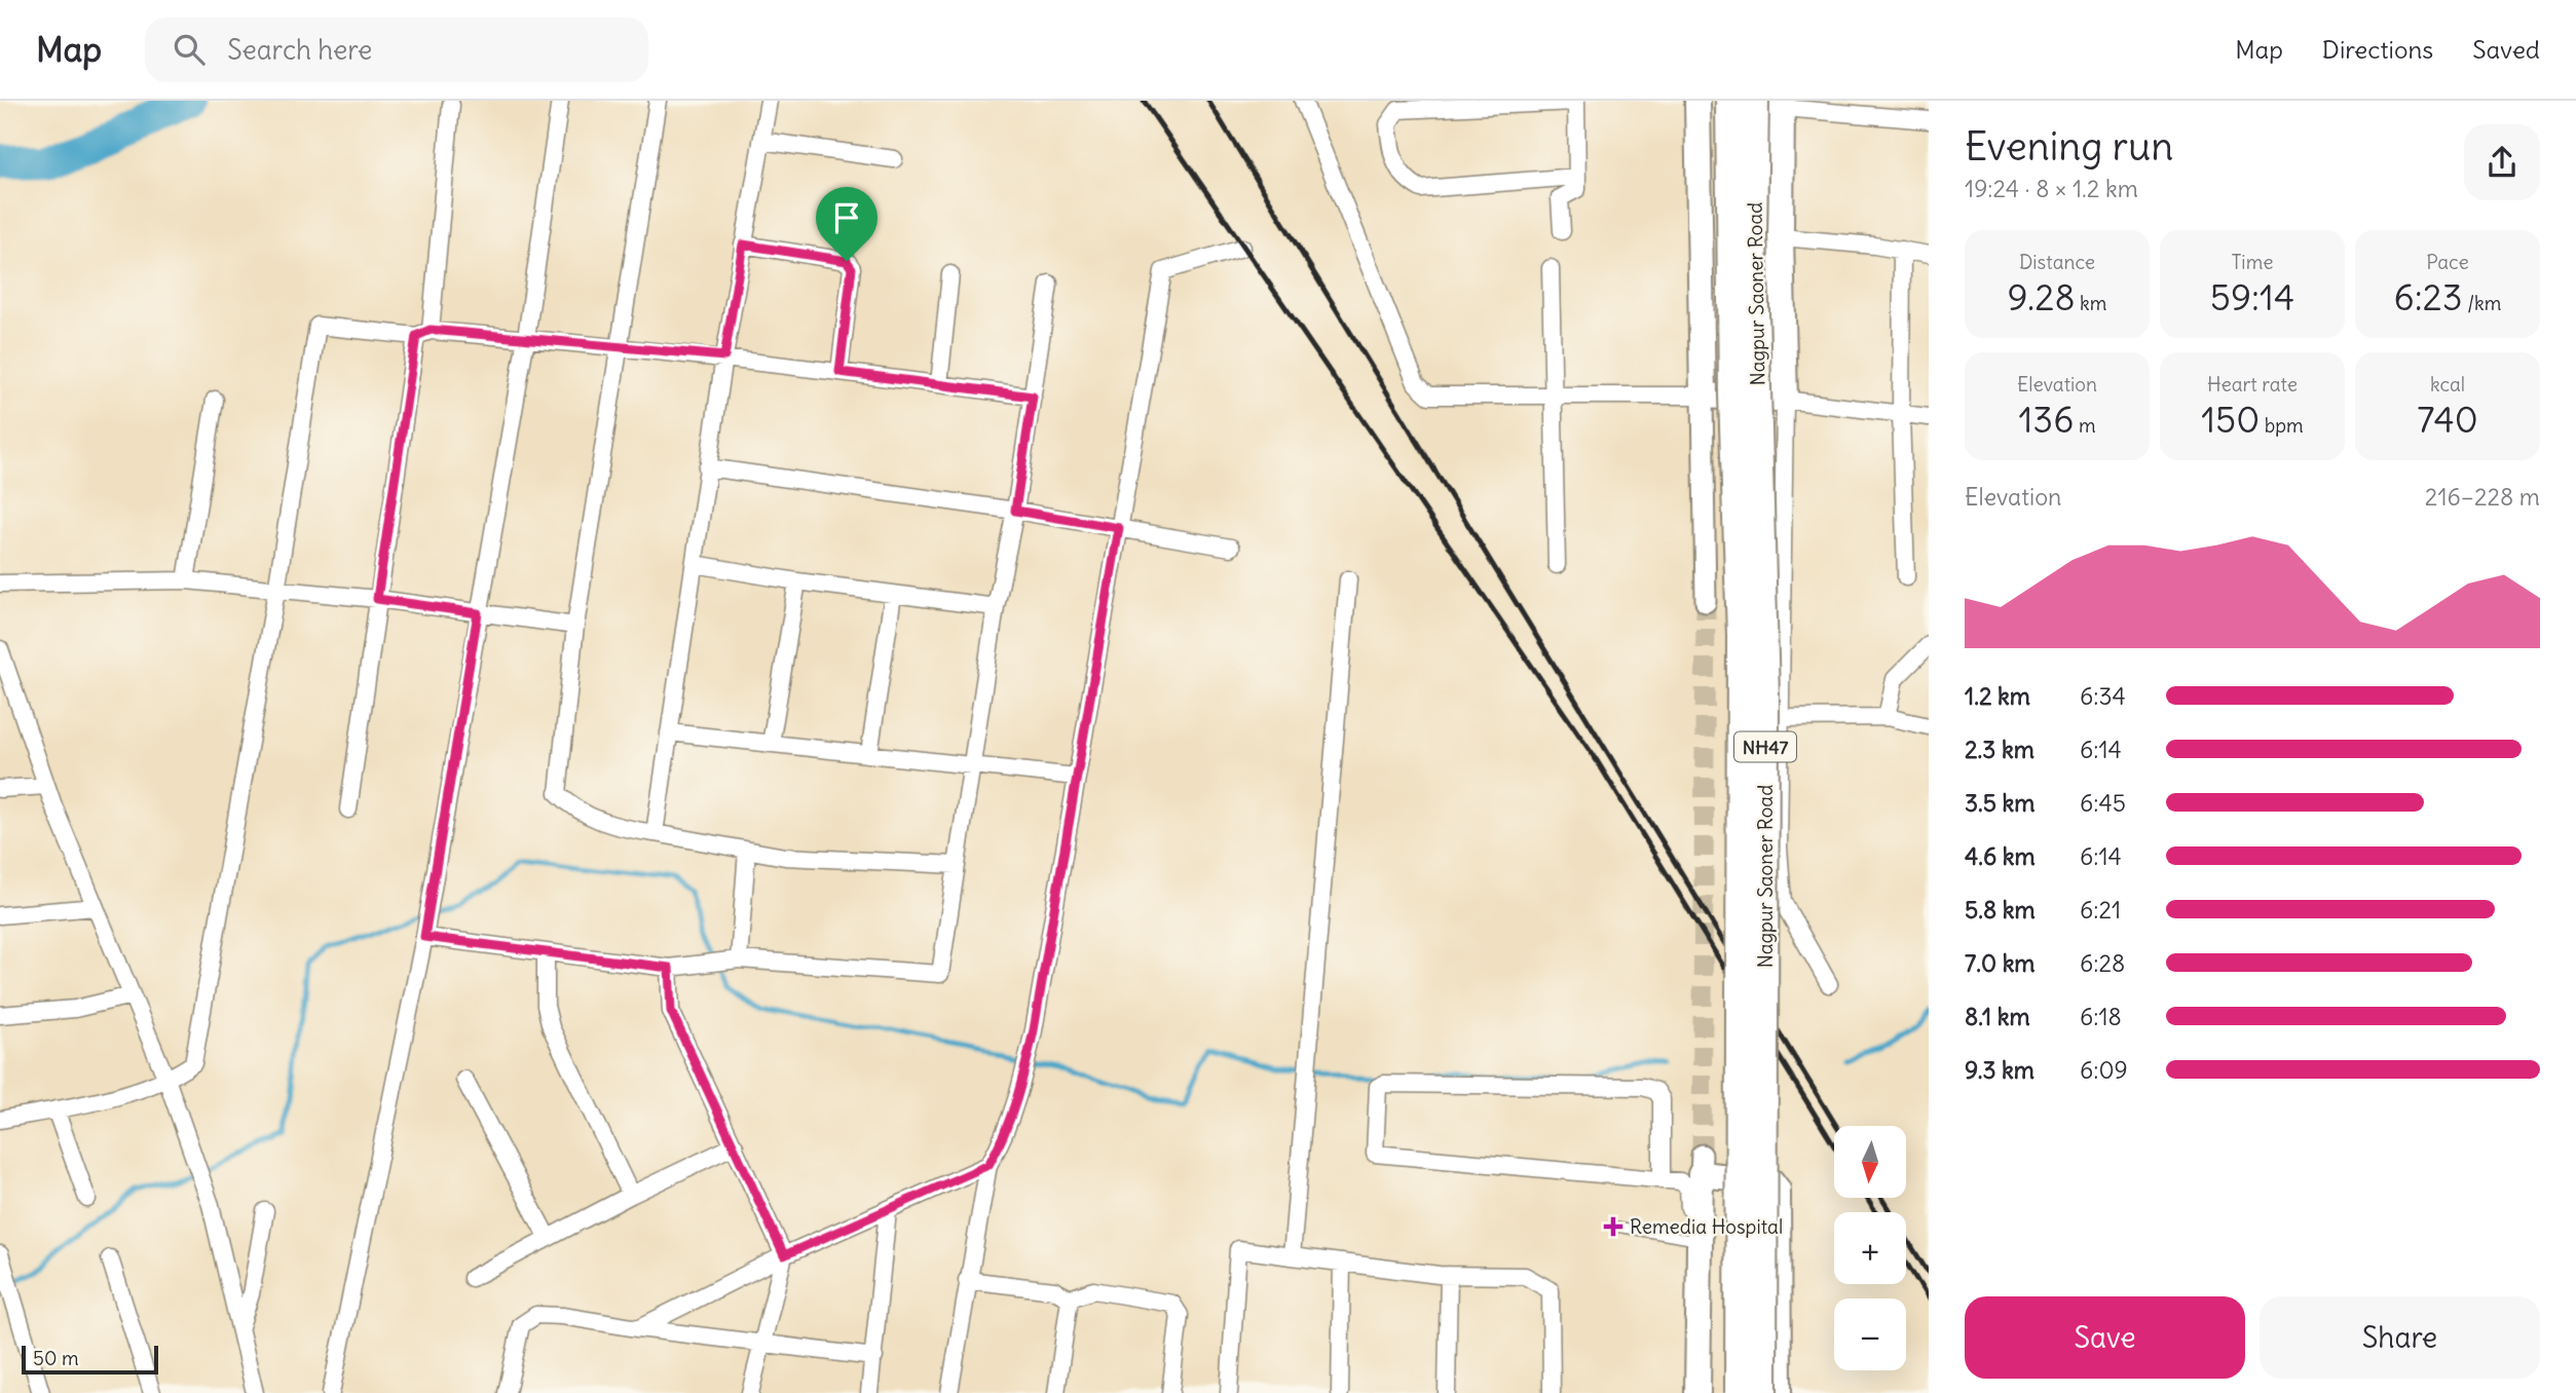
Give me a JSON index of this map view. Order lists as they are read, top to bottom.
{
  "streets": {
    "highway": ["Nagpur Saoner Road", "NH47"]
  },
  "places": {
    "health": ["Remedia Hospital"]
  },
  "scale_bar": "50 m",
  "north": "bottom",
  "page": {
    "header": "Map",
    "search": "Search here",
    "nav": ["Map", "Directions", "Saved"],
    "heading": ["Evening run", "19:24 · 8 × 1.2 km"],
    "stats": [
      ["Distance", "9.28 km"],
      ["Time", "59:14"],
      ["Pace", "6:23 /km"],
      ["Elevation", "136 m"],
      ["Heart rate", "150 bpm"],
      ["kcal", "740"]
    ],
    "chart": ["Elevation", "216–228 m"],
    "list": [
      {
        "name": "1.2 km",
        "note": "6:34"
      },
      {
        "name": "2.3 km",
        "note": "6:14"
      },
      {
        "name": "3.5 km",
        "note": "6:45"
      },
      {
        "name": "4.6 km",
        "note": "6:14"
      },
      {
        "name": "5.8 km",
        "note": "6:21"
      },
      {
        "name": "7.0 km",
        "note": "6:28"
      },
      {
        "name": "8.1 km",
        "note": "6:18"
      },
      {
        "name": "9.3 km",
        "note": "6:09"
      }
    ],
    "map_buttons": ["+", "−"],
    "buttons": ["Save", "Share"],
    "scale": "50 m"
  }
}
